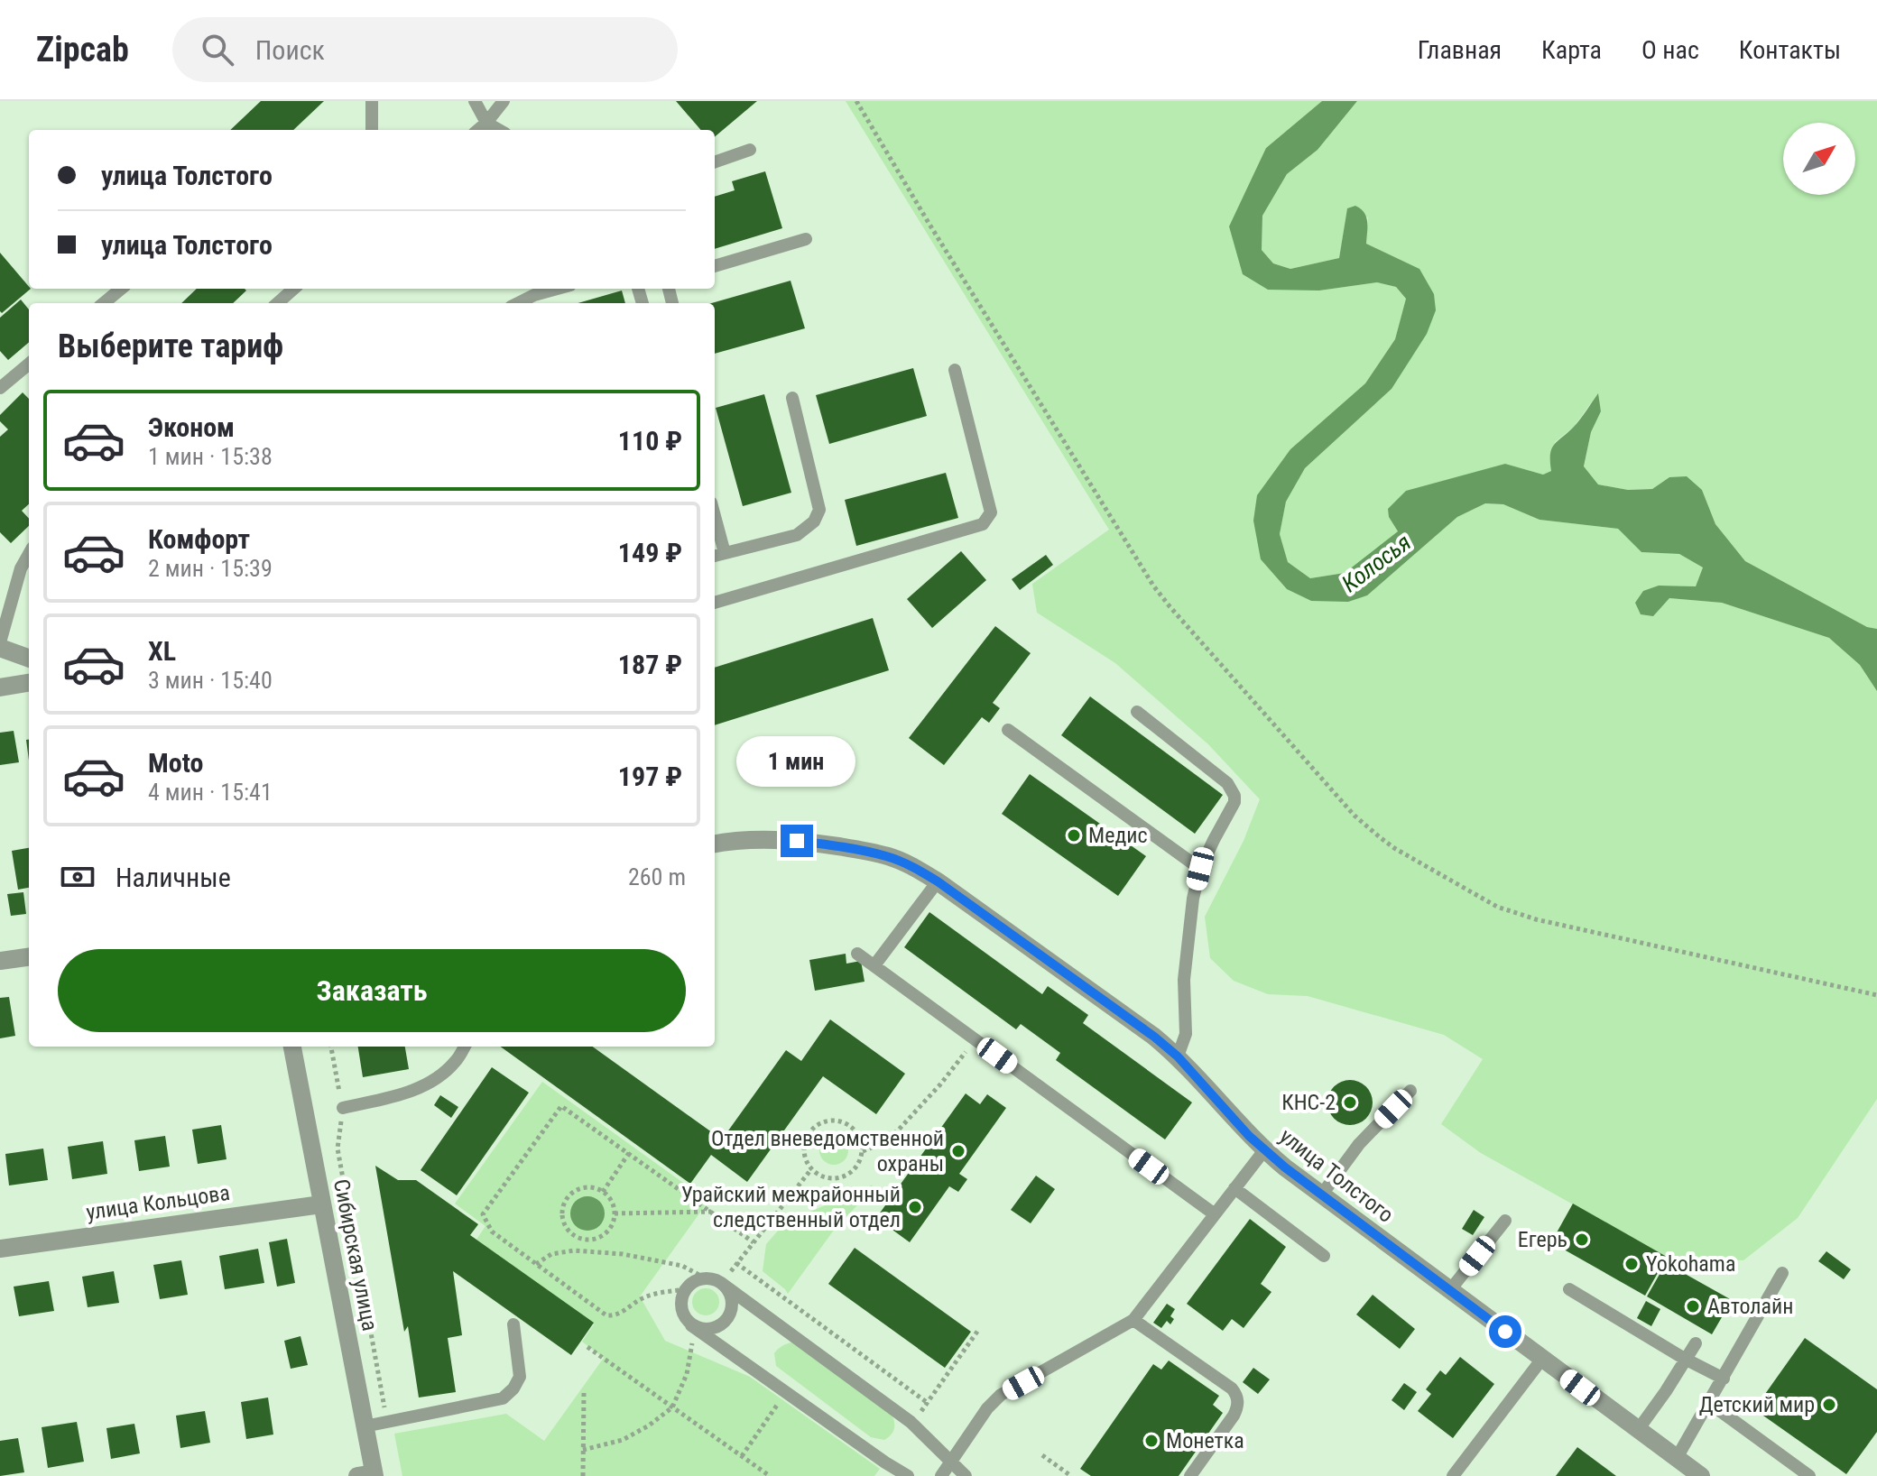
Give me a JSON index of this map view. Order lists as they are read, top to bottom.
{
  "streets": {
    "street": ["улица Толстого", "улица Кольцова", "Сибирская улица"]
  },
  "crossings": [
    ["улица Кольцова", "Сибирская улица"]
  ],
  "water": ["Колосья"],
  "places": [
    "Медис",
    "КНС-2",
    "Отдел вневедомственной охраны",
    "Урайский межрайонный следственный отдел",
    "Егерь",
    "Yokohama",
    "Автолайн",
    "Детский мир",
    "Монетка"
  ],
  "north": "top right",
  "page": {
    "header": "Zipcab",
    "search": "Поиск",
    "nav": [
      "Главная",
      "Карта",
      "О нас",
      "Контакты"
    ],
    "banner": ["улица Толстого", "улица Толстого"],
    "heading": "Выберите тариф",
    "list": [
      {
        "name": "Эконом",
        "note": "1 мин · 15:38",
        "value": "110 ₽"
      },
      {
        "name": "Комфорт",
        "note": "2 мин · 15:39",
        "value": "149 ₽"
      },
      {
        "name": "XL",
        "note": "3 мин · 15:40",
        "value": "187 ₽"
      },
      {
        "name": "Moto",
        "note": "4 мин · 15:41",
        "value": "197 ₽"
      }
    ],
    "bubble": "1 мин",
    "pay": ["Наличные", "260 m"],
    "buttons": "Заказать"
  }
}
